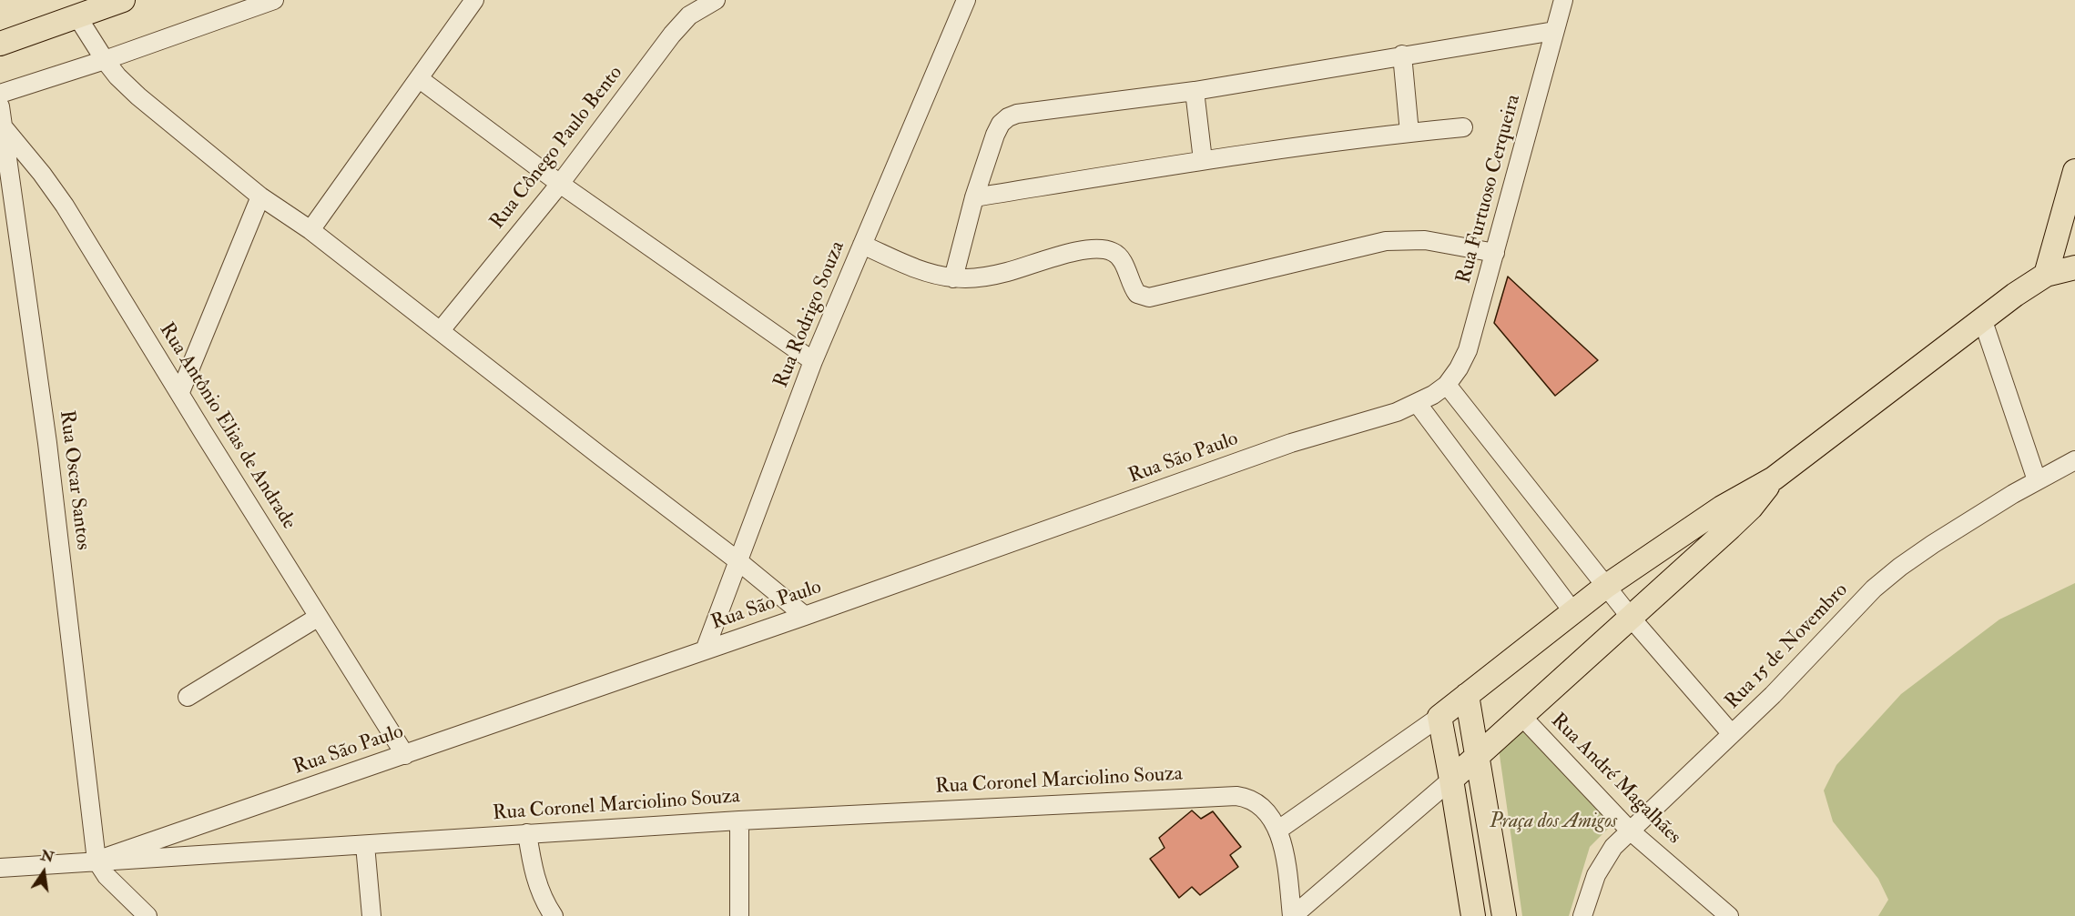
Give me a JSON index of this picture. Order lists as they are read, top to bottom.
{
  "streets": {
    "street": [
      "Rua Cônego Paulo Bento",
      "Rua Furtuoso Cerqueira",
      "Rua Rodrigo Souza",
      "Rua Antônio Elias de Andrade",
      "Rua São Paulo",
      "Rua Oscar Santos",
      "Rua 15 de Novembro",
      "Rua André Magalhães",
      "Rua Coronel Marciolino Souza"
    ]
  },
  "crossings": [
    ["Rua Furtuoso Cerqueira", "Rua São Paulo"],
    ["Rua Rodrigo Souza", "Rua São Paulo"],
    ["Rua Antônio Elias de Andrade", "Rua São Paulo"],
    ["Rua Antônio Elias de Andrade", "Rua Oscar Santos"],
    ["Rua São Paulo", "Rua Oscar Santos"],
    ["Rua São Paulo", "Rua Coronel Marciolino Souza"],
    ["Rua Oscar Santos", "Rua Coronel Marciolino Souza"],
    ["Rua 15 de Novembro", "Rua André Magalhães"]
  ],
  "parks": ["Praça dos Amigos"],
  "north": "top"
}
